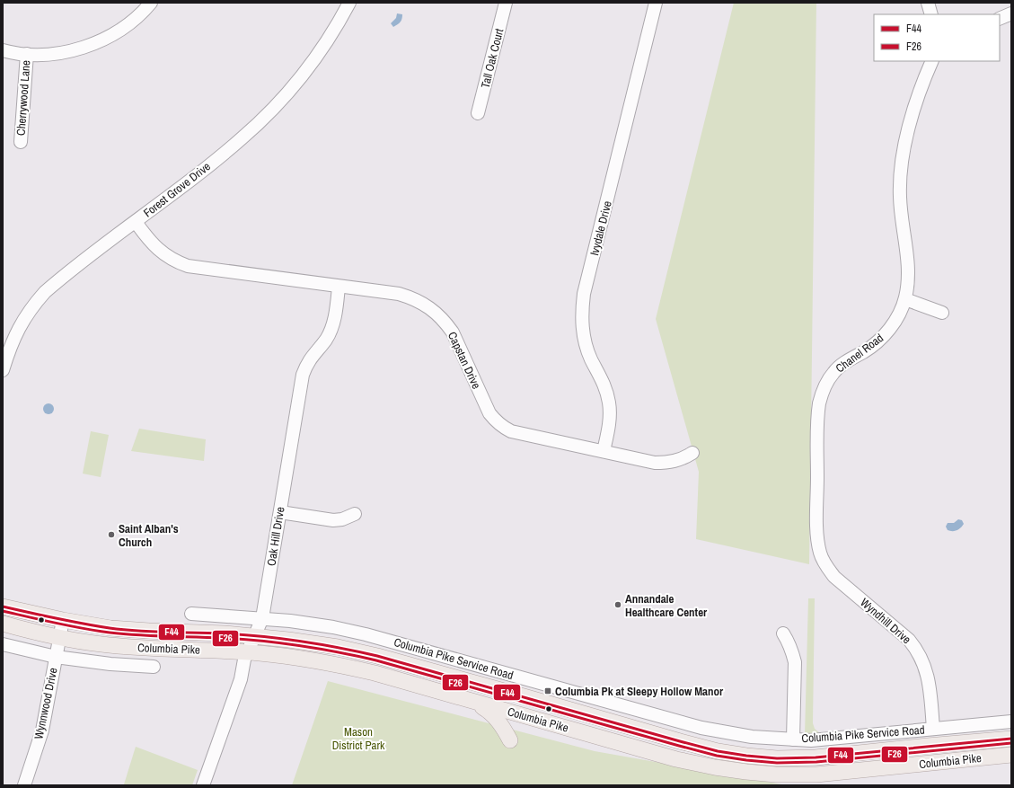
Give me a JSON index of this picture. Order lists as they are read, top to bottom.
{
  "streets": {
    "main road": ["Columbia Pike"],
    "street": [
      "Tall Oak Court",
      "Cherrywood Lane",
      "Forest Grove Drive",
      "Ivydale Drive",
      "Chanel Road",
      "Capstan Drive",
      "Oak Hill Drive",
      "Wyndhill Drive",
      "Columbia Pike Service Road",
      "Wynnwood Drive"
    ]
  },
  "crossings": [
    ["Forest Grove Drive", "Capstan Drive"],
    ["Ivydale Drive", "Capstan Drive"],
    ["Chanel Road", "Wyndhill Drive"],
    ["Capstan Drive", "Oak Hill Drive"],
    ["Oak Hill Drive", "Columbia Pike"],
    ["Oak Hill Drive", "Columbia Pike Service Road"],
    ["Wyndhill Drive", "Columbia Pike Service Road"],
    ["Columbia Pike", "Wynnwood Drive"]
  ],
  "parks": ["Mason District Park"],
  "places": {
    "other": ["Saint Alban's Church", "Annandale Healthcare Center"],
    "transit": ["Columbia Pk at Sleepy Hollow Manor"]
  },
  "lines": ["transit line F44", "transit line F26"],
  "legend": ["F44", "F26"]
}
